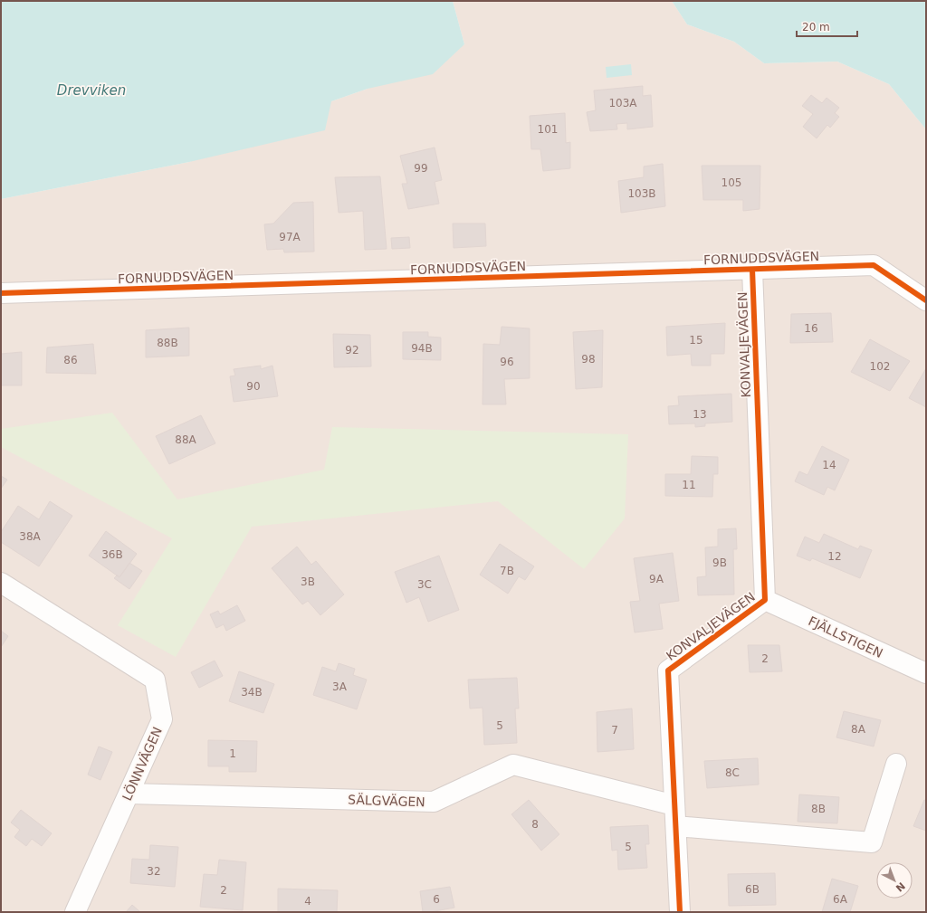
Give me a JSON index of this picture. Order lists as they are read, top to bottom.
{
  "streets": {
    "street": [
      "FORNUDDSVÄGEN",
      "KONVALJEVÄGEN",
      "FJÄLLSTIGEN",
      "LÖNNVÄGEN",
      "SÄLGVÄGEN"
    ]
  },
  "crossings": [
    ["FORNUDDSVÄGEN", "KONVALJEVÄGEN"],
    ["KONVALJEVÄGEN", "FJÄLLSTIGEN"],
    ["KONVALJEVÄGEN", "SÄLGVÄGEN"],
    ["LÖNNVÄGEN", "SÄLGVÄGEN"]
  ],
  "water": ["Drevviken"],
  "house_numbers": [
    "103A",
    "101",
    "99",
    "105",
    "103B",
    "97A",
    "16",
    "15",
    "88B",
    "94B",
    "92",
    "98",
    "86",
    "96",
    "102",
    "90",
    "13",
    "88A",
    "14",
    "11",
    "38A",
    "36B",
    "12",
    "9B",
    "7B",
    "9A",
    "3B",
    "3C",
    "2",
    "3A",
    "34B",
    "5",
    "8A",
    "7",
    "1",
    "8C",
    "8B",
    "8",
    "5",
    "32",
    "6B",
    "2",
    "6",
    "6A",
    "4"
  ],
  "scale_bar": "20 m",
  "north": "bottom right"
}
